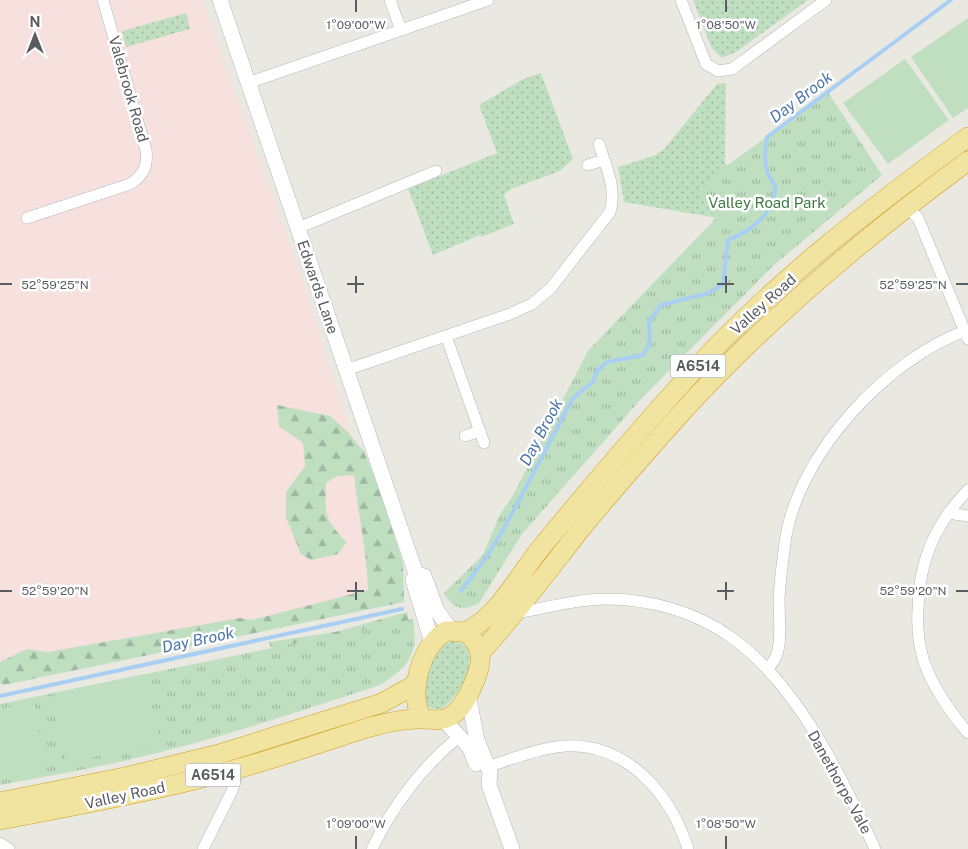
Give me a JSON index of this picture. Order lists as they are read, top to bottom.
{
  "streets": {
    "highway": ["Valley Road", "A6514"],
    "street": ["Valebrook Road", "Edwards Lane", "Danethorpe Vale"]
  },
  "crossings": [
    ["Edwards Lane", "Valley Road"],
    ["Edwards Lane", "A6514"],
    ["Valley Road", "A6514"],
    ["Valley Road", "Danethorpe Vale"]
  ],
  "water": ["Day Brook"],
  "parks": ["Valley Road Park"],
  "north": "top",
  "coordinates": [
    "1°09'00\"W",
    "1°08'50\"W",
    "52°59'25\"N",
    "52°59'20\"N"
  ]
}
